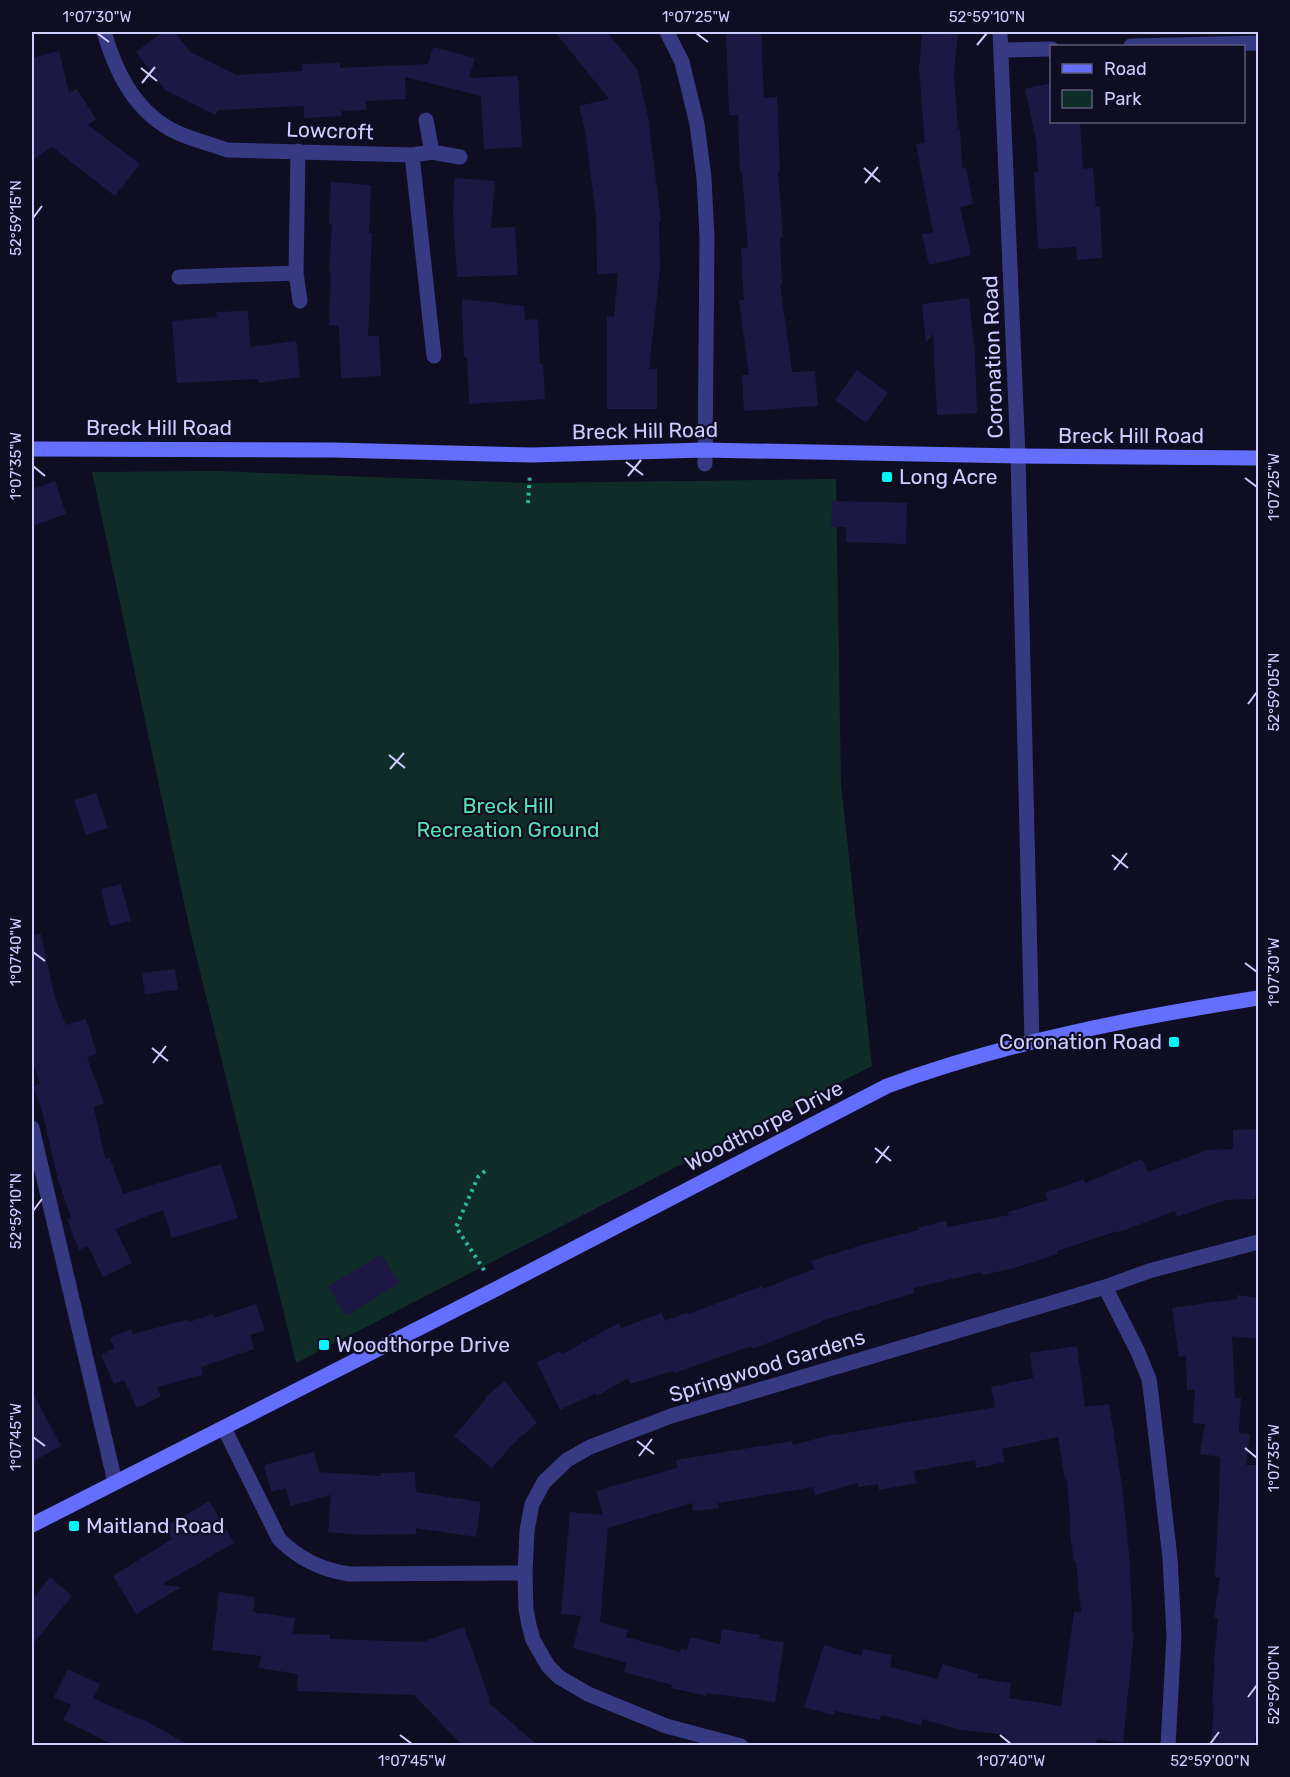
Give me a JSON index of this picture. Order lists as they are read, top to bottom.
{
  "streets": {
    "street": [
      "Lowcroft",
      "Coronation Road",
      "Breck Hill Road",
      "Woodthorpe Drive",
      "Springwood Gardens"
    ]
  },
  "crossings": [
    ["Coronation Road", "Breck Hill Road"],
    ["Coronation Road", "Woodthorpe Drive"]
  ],
  "parks": ["Breck Hill Recreation Ground"],
  "places": {
    "transit": [
      "Long Acre",
      "Coronation Road",
      "Woodthorpe Drive",
      "Maitland Road"
    ]
  },
  "legend": ["Road", "Park"],
  "coordinates": [
    "1°07'30\"W",
    "1°07'25\"W",
    "52°59'10\"N",
    "52°59'15\"N",
    "1°07'35\"W",
    "52°59'05\"N",
    "1°07'40\"W",
    "1°07'45\"W",
    "52°59'00\"N"
  ]
}
